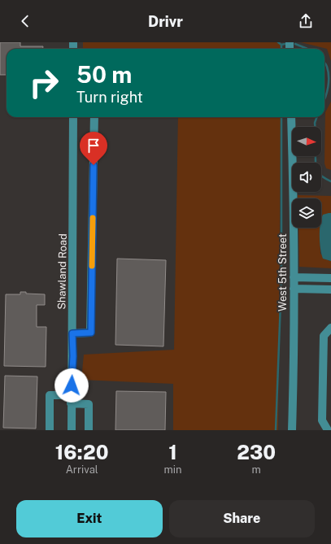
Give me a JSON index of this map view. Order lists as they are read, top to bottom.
{
  "streets": {
    "street": ["Shawland Road", "West 5th Street"]
  },
  "north": "right",
  "page": {
    "header": "Drivr",
    "turn": ["50 m", "Turn right"],
    "eta": [
      "16:20",
      "Arrival",
      "1",
      "min",
      "230",
      "m"
    ],
    "buttons": ["Exit", "Share"]
  }
}
